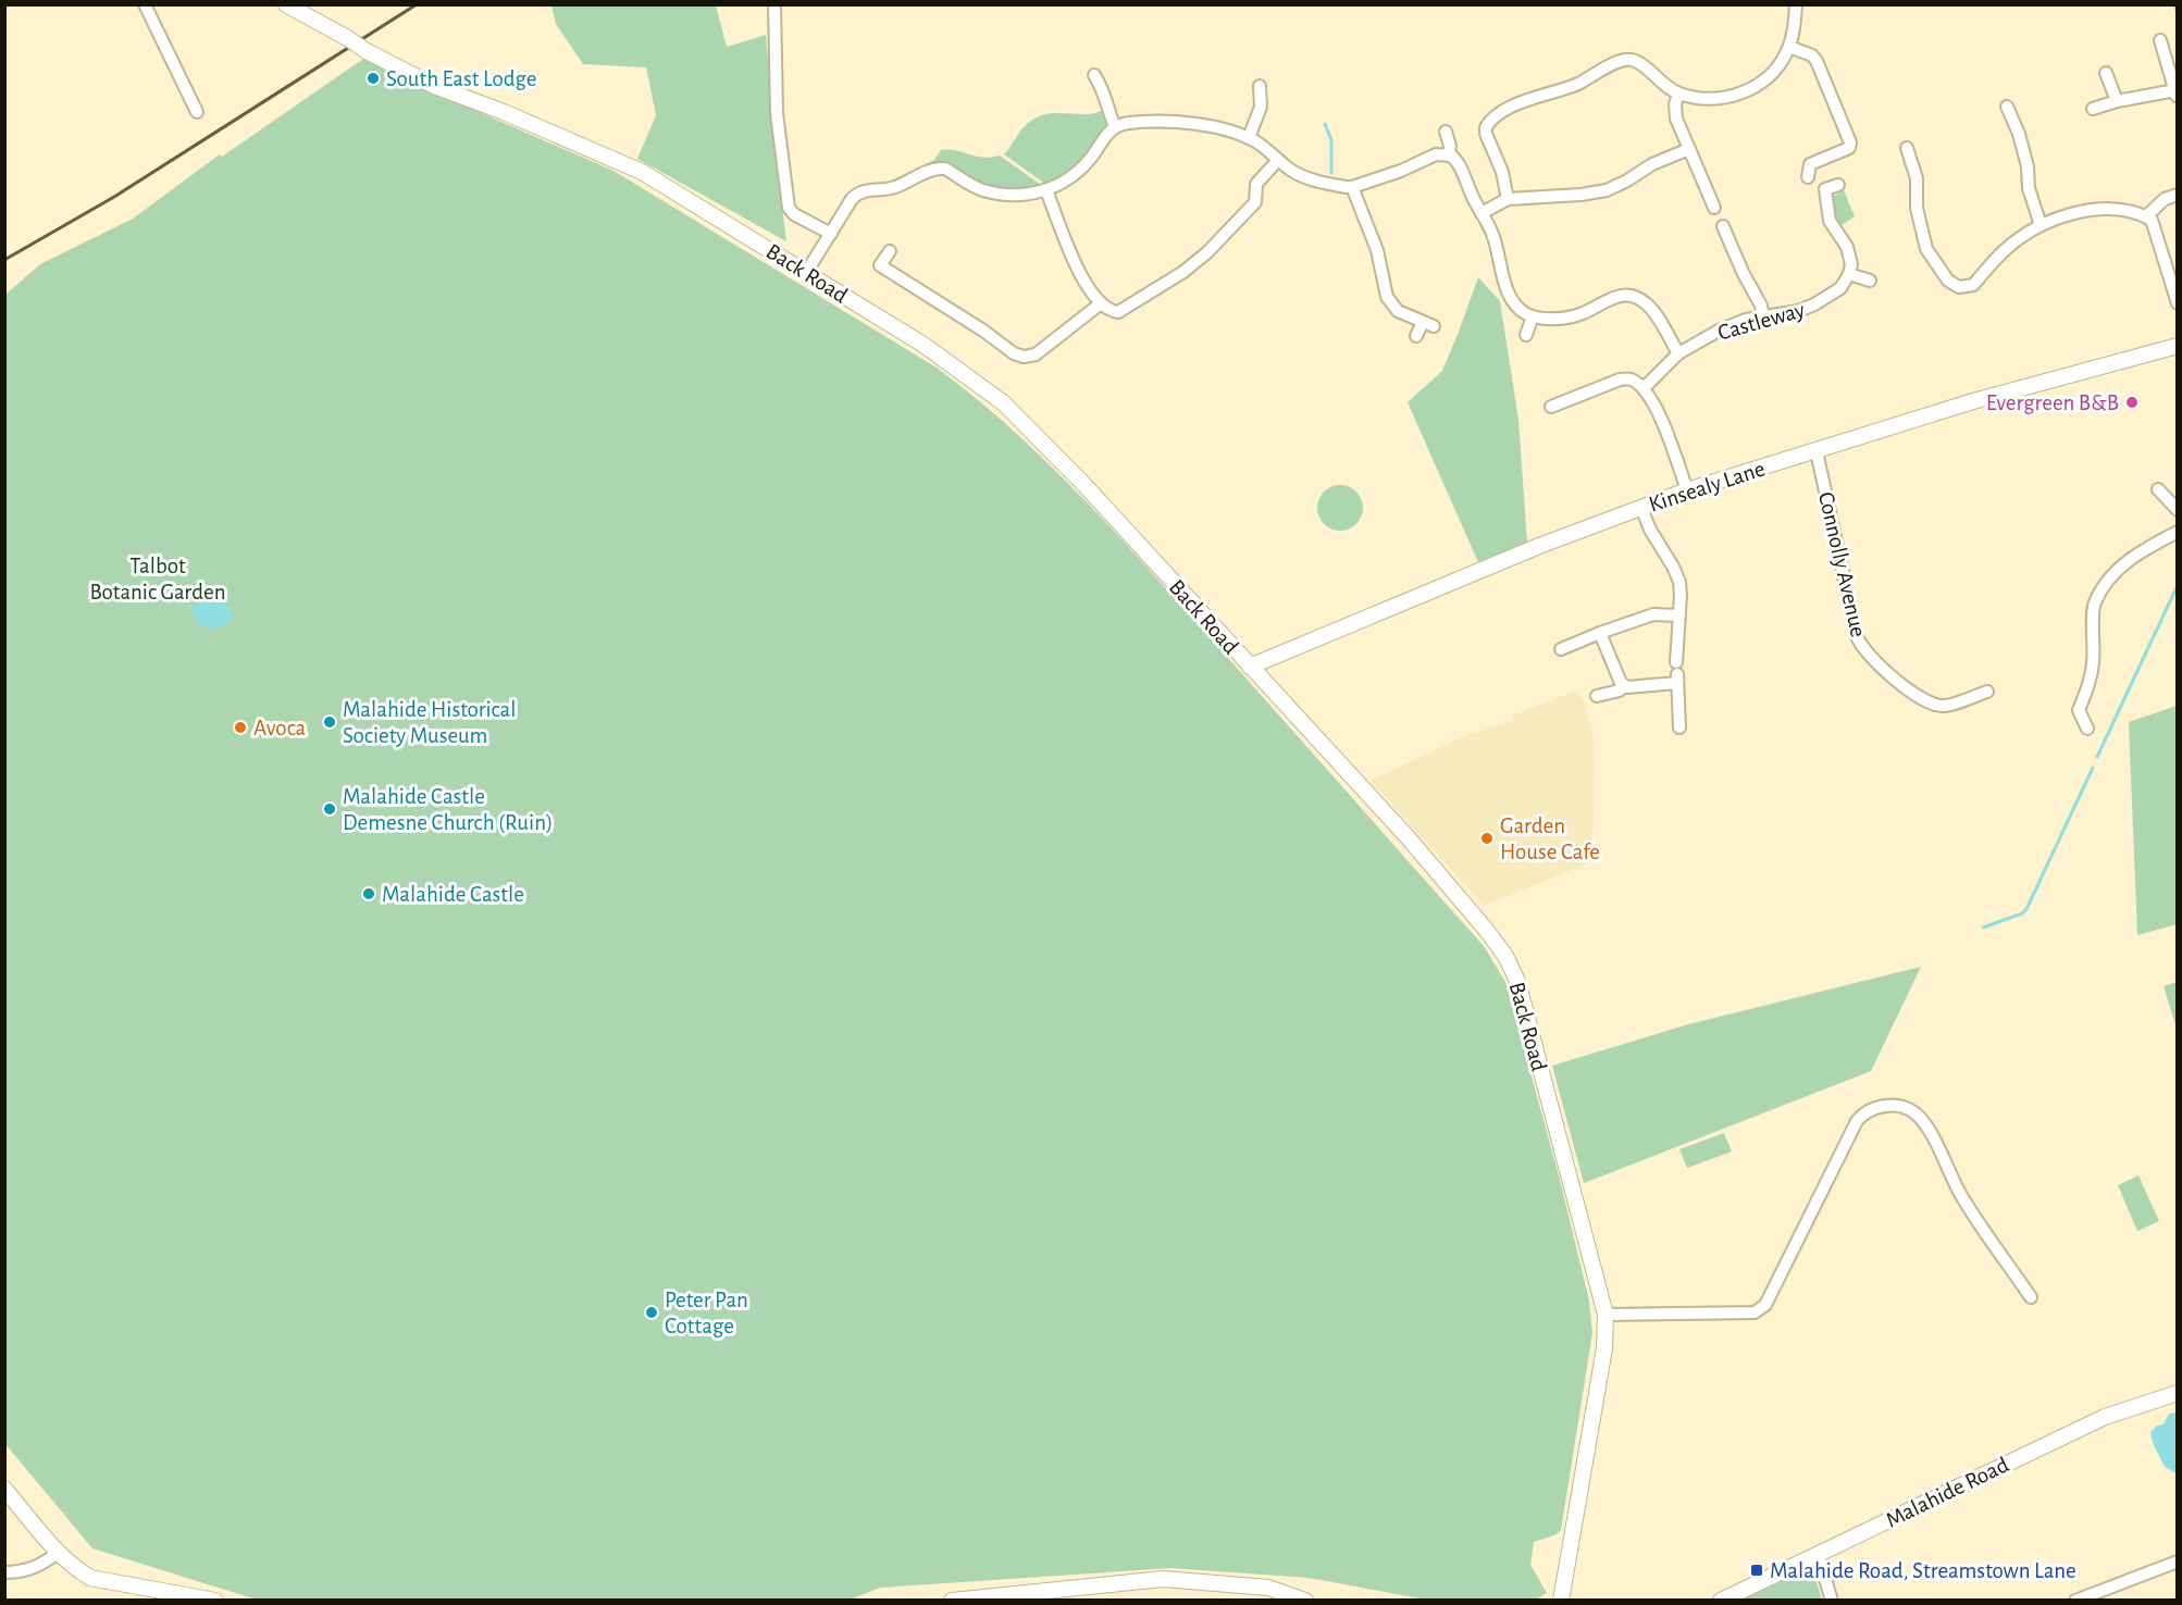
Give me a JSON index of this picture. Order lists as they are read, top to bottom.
{
  "streets": {
    "street": [
      "Back Road",
      "Castleway",
      "Kinsealy Lane",
      "Connolly Avenue",
      "Malahide Road"
    ]
  },
  "crossings": [
    ["Back Road", "Kinsealy Lane"],
    ["Kinsealy Lane", "Connolly Avenue"]
  ],
  "parks": ["Talbot Botanic Garden"],
  "places": {
    "other": [
      "South East Lodge",
      "Evergreen B&B",
      "Malahide Historical Society Museum",
      "Avoca",
      "Malahide Castle Demesne Church (Ruin)",
      "Garden House Cafe",
      "Malahide Castle",
      "Peter Pan Cottage"
    ],
    "transit": ["Malahide Road, Streamstown Lane"]
  }
}
